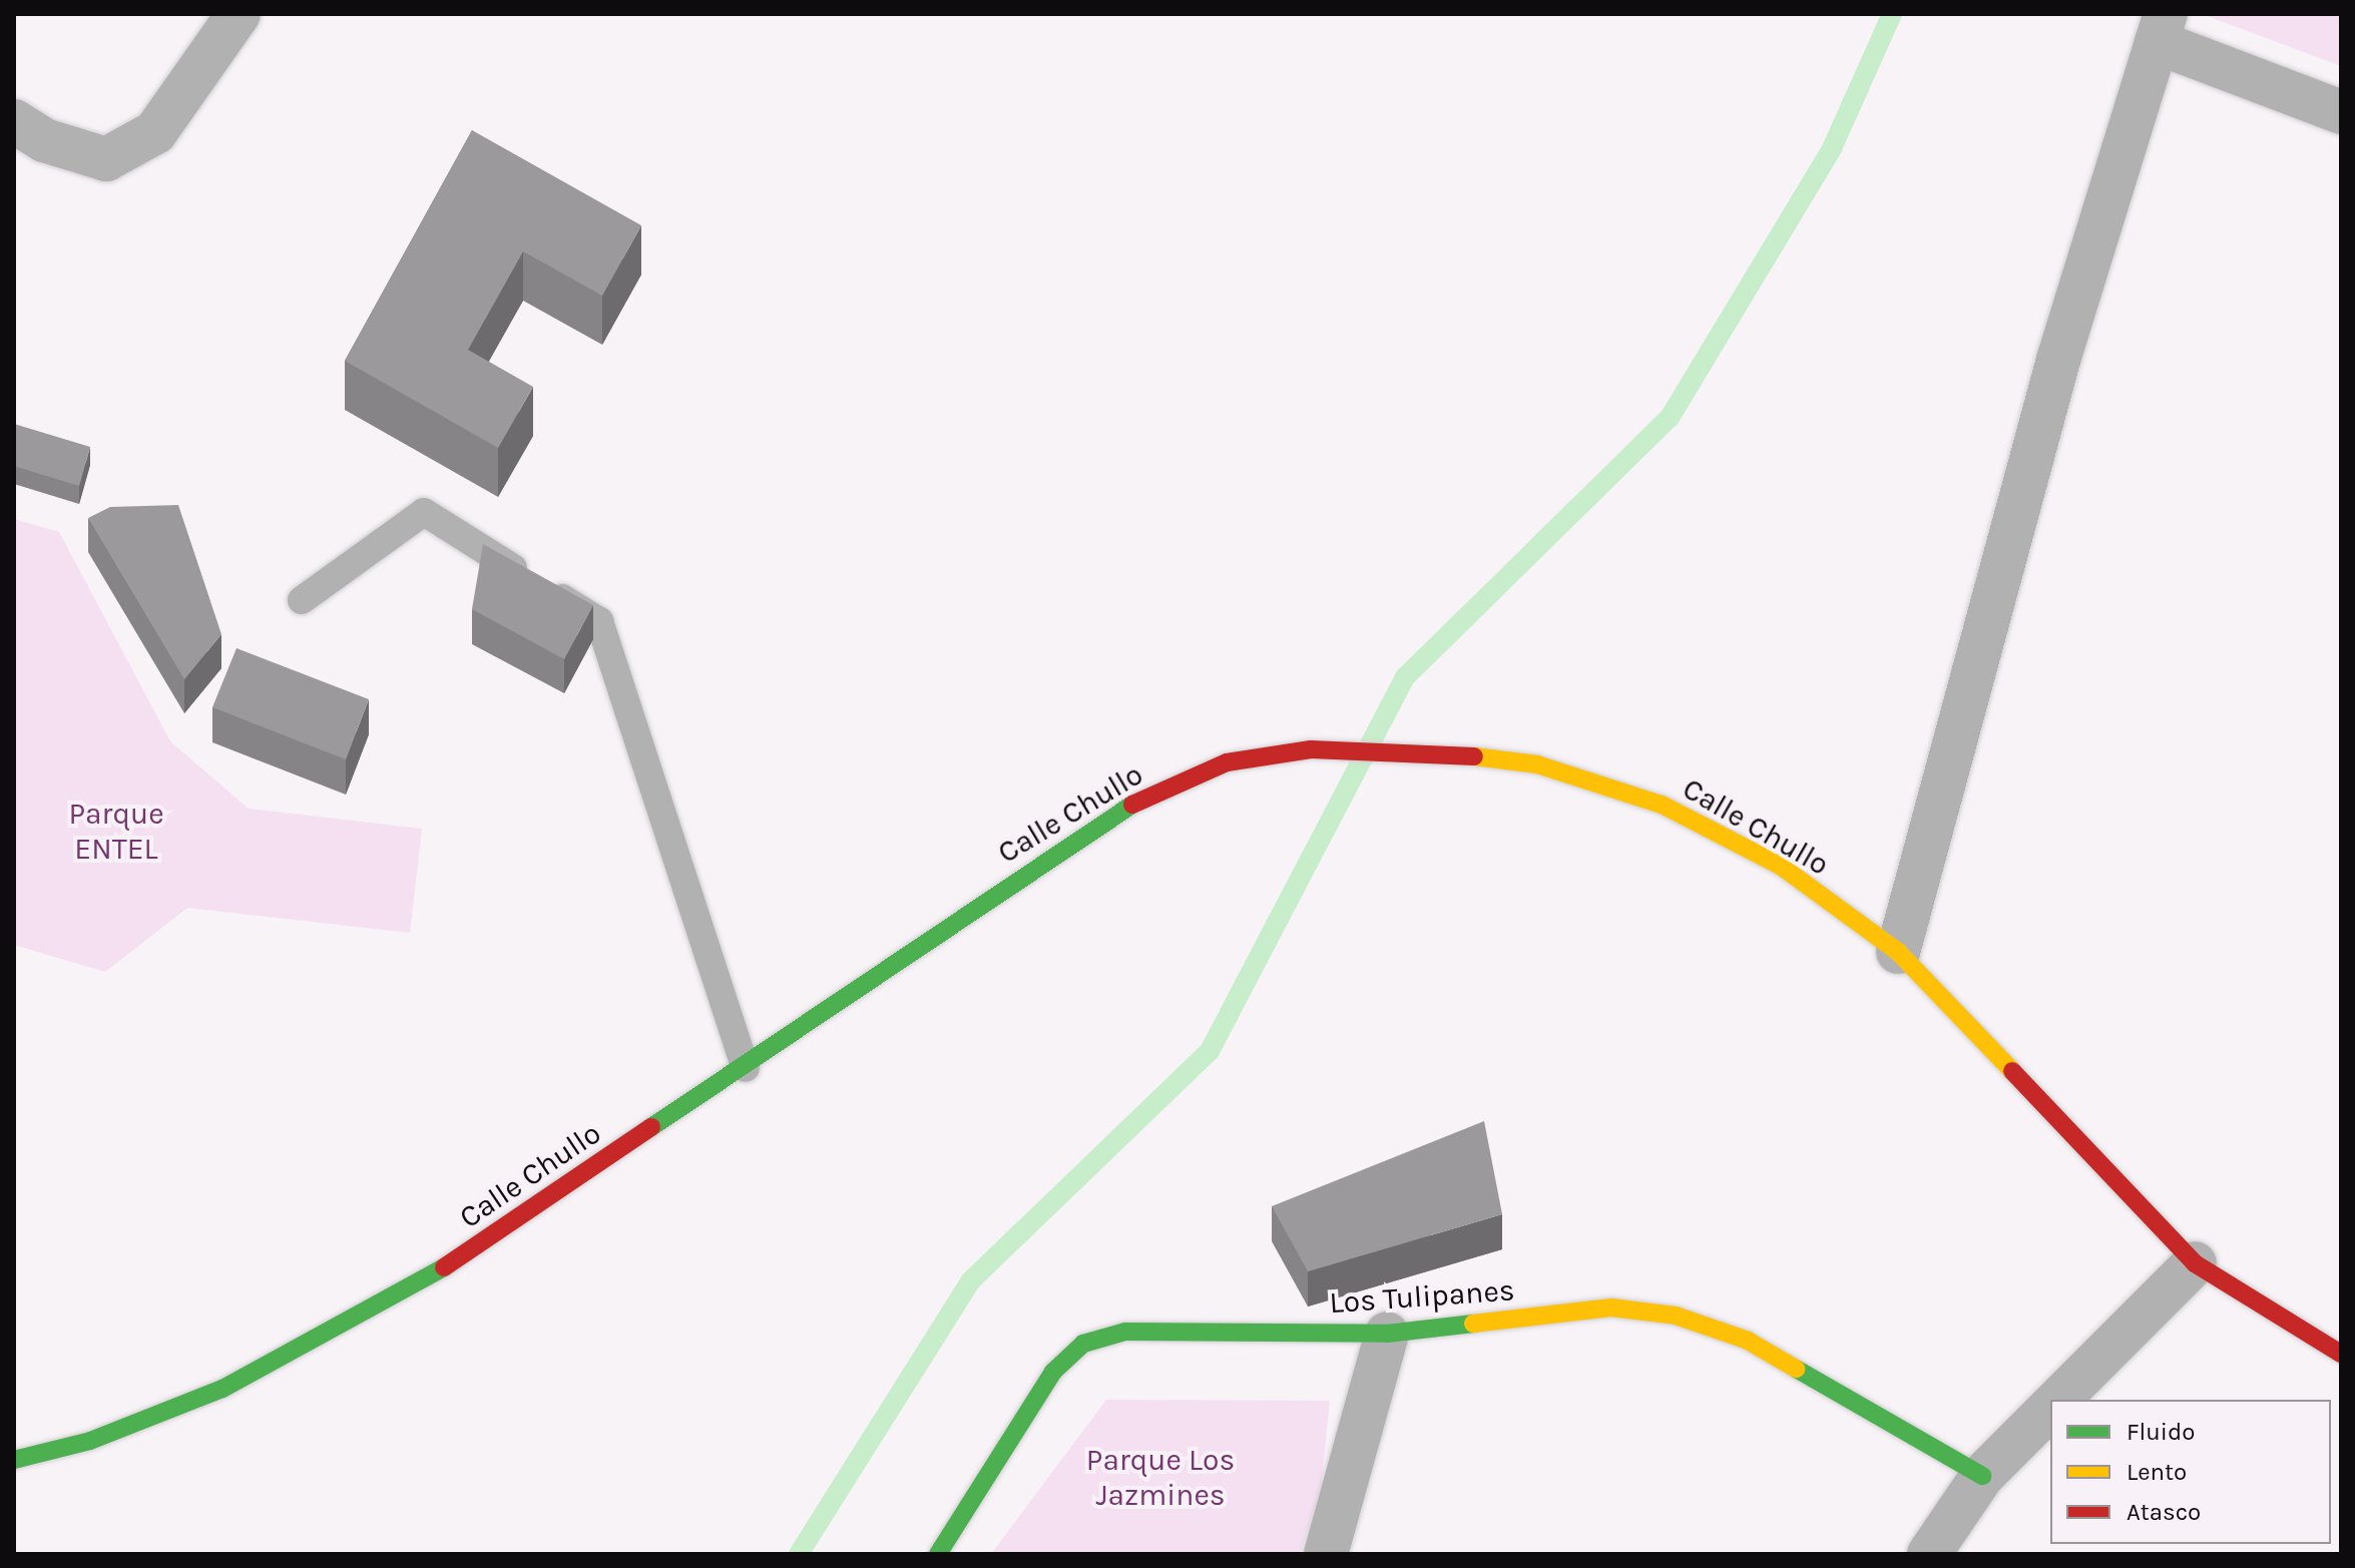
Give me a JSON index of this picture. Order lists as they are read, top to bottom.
{
  "streets": {
    "street": ["Calle Chullo", "Los Tulipanes"]
  },
  "parks": ["Parque ENTEL", "Parque Los Jazmines"],
  "legend": ["Fluido", "Lento", "Atasco"]
}
